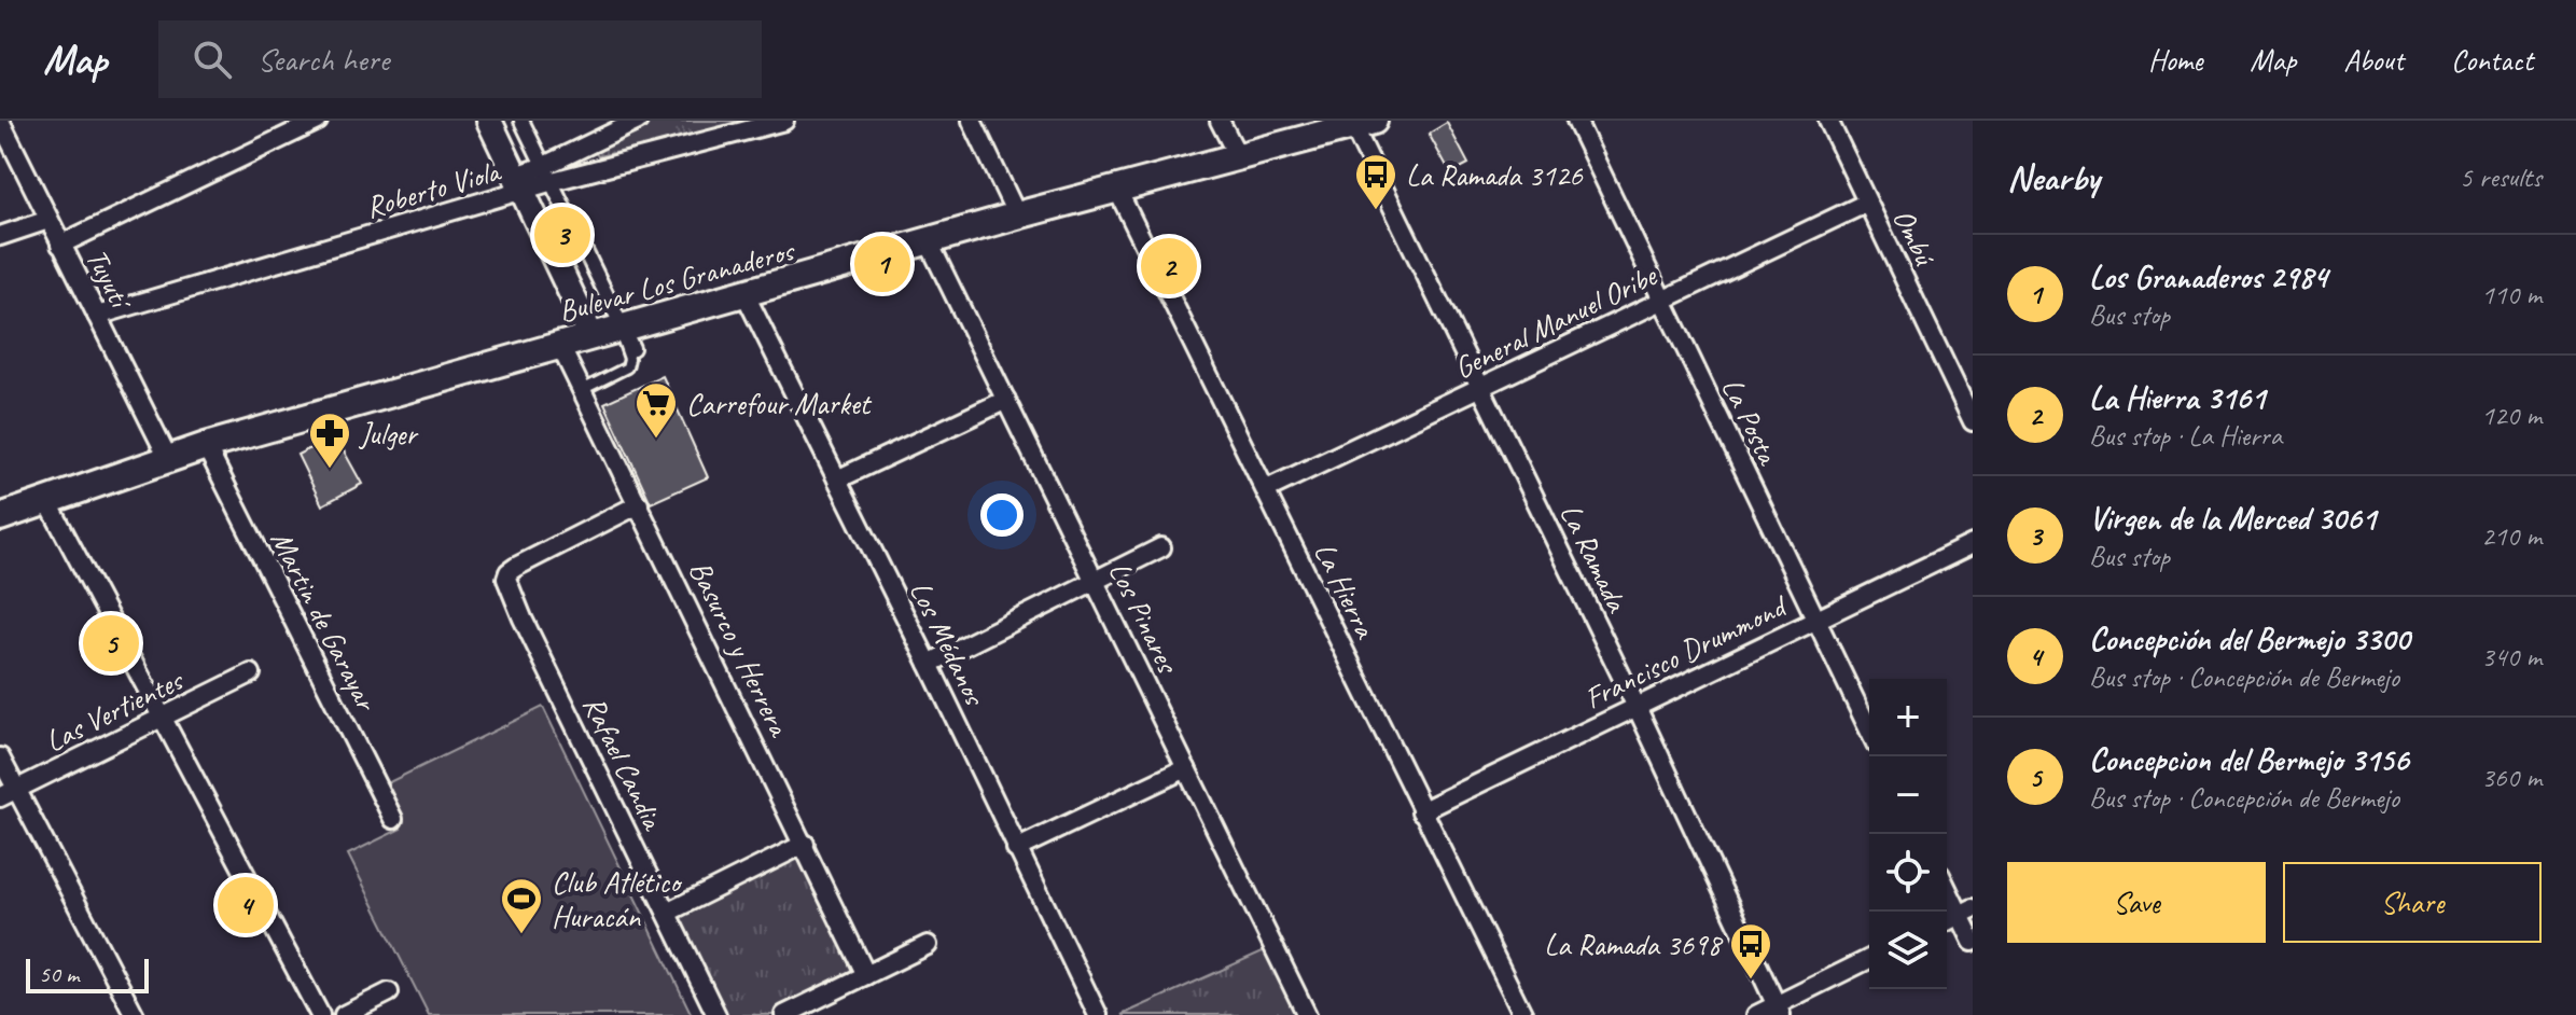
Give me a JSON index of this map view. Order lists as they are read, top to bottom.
{
  "streets": {
    "main road": ["Bulevar Los Granaderos"],
    "street": [
      "Roberto Viola",
      "Ombú",
      "Tuyutí",
      "General Manuel Oribe",
      "La Posta",
      "La Ramada",
      "La Hierra",
      "Los Pinares",
      "Martin de Garayar",
      "Los Médanos",
      "Basurco y Herrera",
      "Francisco Drummond",
      "Las Vertientes",
      "Rafael Candia"
    ]
  },
  "crossings": [
    ["Roberto Viola", "Tuyutí"],
    ["Ombú", "General Manuel Oribe"],
    ["Tuyutí", "Bulevar Los Granaderos"],
    ["Bulevar Los Granaderos", "La Ramada"],
    ["Bulevar Los Granaderos", "La Hierra"],
    ["Bulevar Los Granaderos", "Los Pinares"],
    ["Bulevar Los Granaderos", "Martin de Garayar"],
    ["Bulevar Los Granaderos", "Los Médanos"],
    ["Bulevar Los Granaderos", "Basurco y Herrera"],
    ["General Manuel Oribe", "La Posta"],
    ["General Manuel Oribe", "La Ramada"],
    ["General Manuel Oribe", "La Hierra"],
    ["La Posta", "Francisco Drummond"],
    ["La Ramada", "Francisco Drummond"],
    ["La Hierra", "Francisco Drummond"],
    ["Basurco y Herrera", "Rafael Candia"]
  ],
  "places": {
    "bus stop": ["La Ramada 3126", "La Ramada 3698"],
    "supermarket": ["Carrefour Market"],
    "pharmacy": ["Julger"],
    "sports": ["Club Atlético Huracán"]
  },
  "scale_bar": "50 m",
  "page": {
    "header": "Map",
    "search": "Search here",
    "nav": [
      "Home",
      "Map",
      "About",
      "Contact"
    ],
    "heading": ["Nearby", "5 results"],
    "pins": [
      "3",
      "1",
      "2",
      "5",
      "4"
    ],
    "list": [
      {
        "mark": "1",
        "name": "Los Granaderos 2984",
        "note": "Bus stop",
        "value": "110 m"
      },
      {
        "mark": "2",
        "name": "La Hierra 3161",
        "note": "Bus stop · La Hierra",
        "value": "120 m"
      },
      {
        "mark": "3",
        "name": "Virgen de la Merced 3061",
        "note": "Bus stop",
        "value": "210 m"
      },
      {
        "mark": "4",
        "name": "Concepción del Bermejo 3300",
        "note": "Bus stop · Concepción de Bermejo",
        "value": "340 m"
      },
      {
        "mark": "5",
        "name": "Concepcion del Bermejo 3156",
        "note": "Bus stop · Concepción de Bermejo",
        "value": "360 m"
      }
    ],
    "map_buttons": ["+", "−"],
    "buttons": ["Save", "Share"],
    "scale": "50 m"
  }
}
